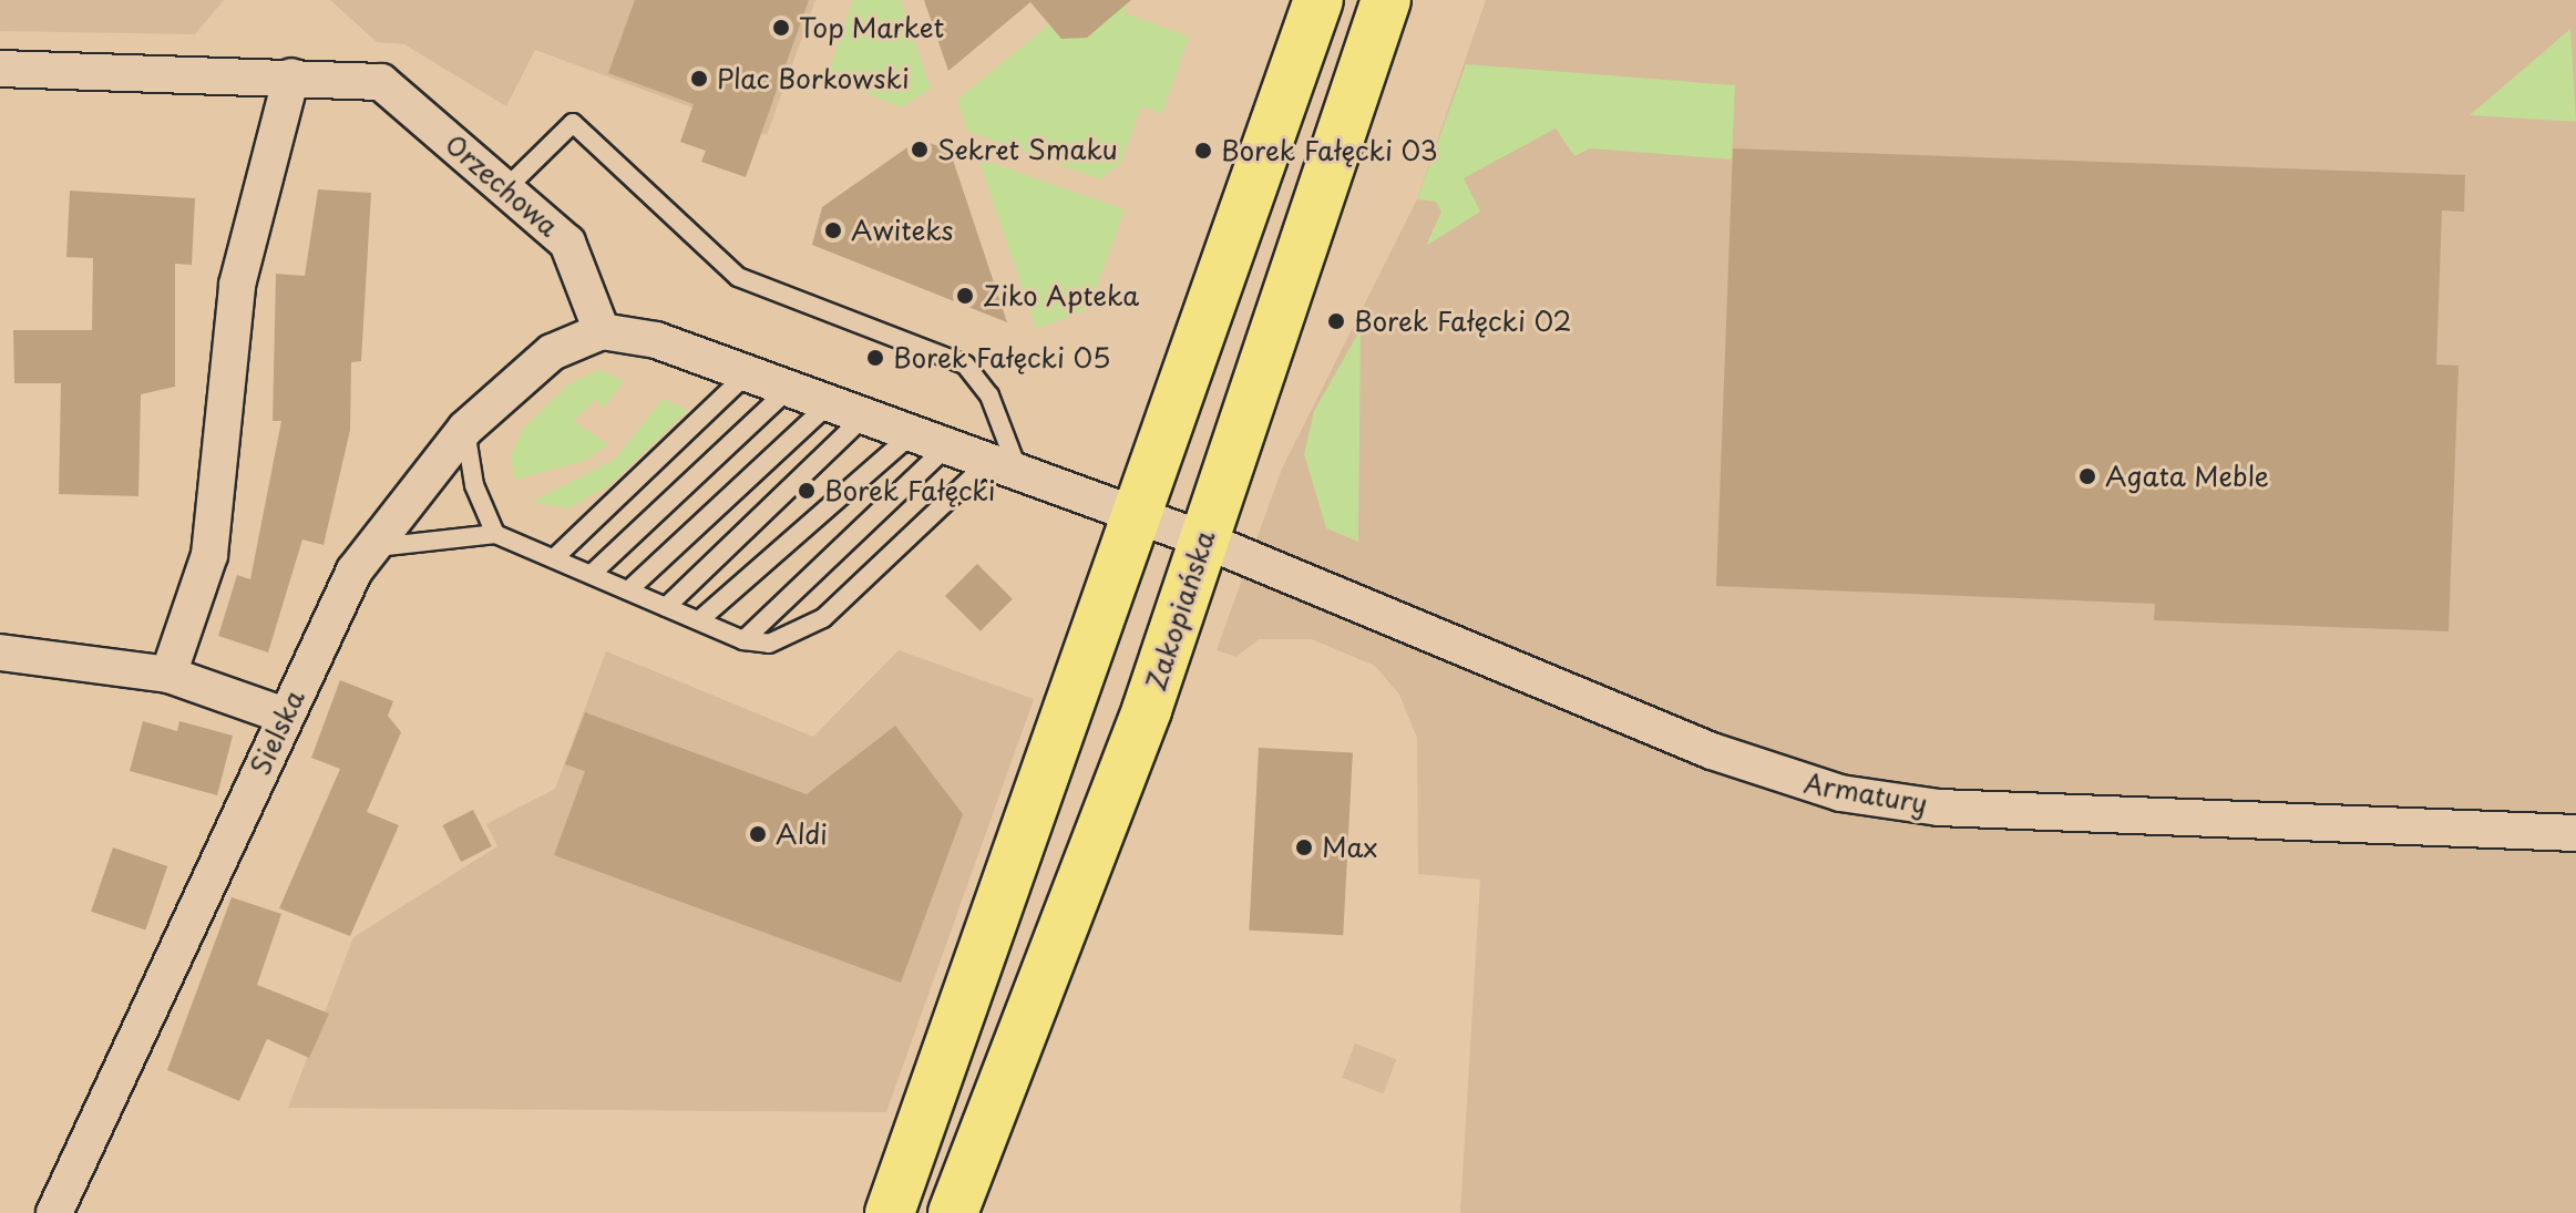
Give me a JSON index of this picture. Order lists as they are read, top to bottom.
{
  "streets": {
    "main road": ["Zakopiańska"],
    "street": ["Orzechowa", "Sielska", "Armatury"]
  },
  "crossings": [
    ["Orzechowa", "Sielska"],
    ["Zakopiańska", "Armatury"]
  ],
  "places": [
    "Top Market",
    "Plac Borkowski",
    "Sekret Smaku",
    "Borek Fałęcki 03",
    "Awiteks",
    "Ziko Apteka",
    "Borek Fałęcki 02",
    "Borek Fałęcki 05",
    "Agata Meble",
    "Borek Fałęcki",
    "Aldi",
    "Max"
  ]
}
